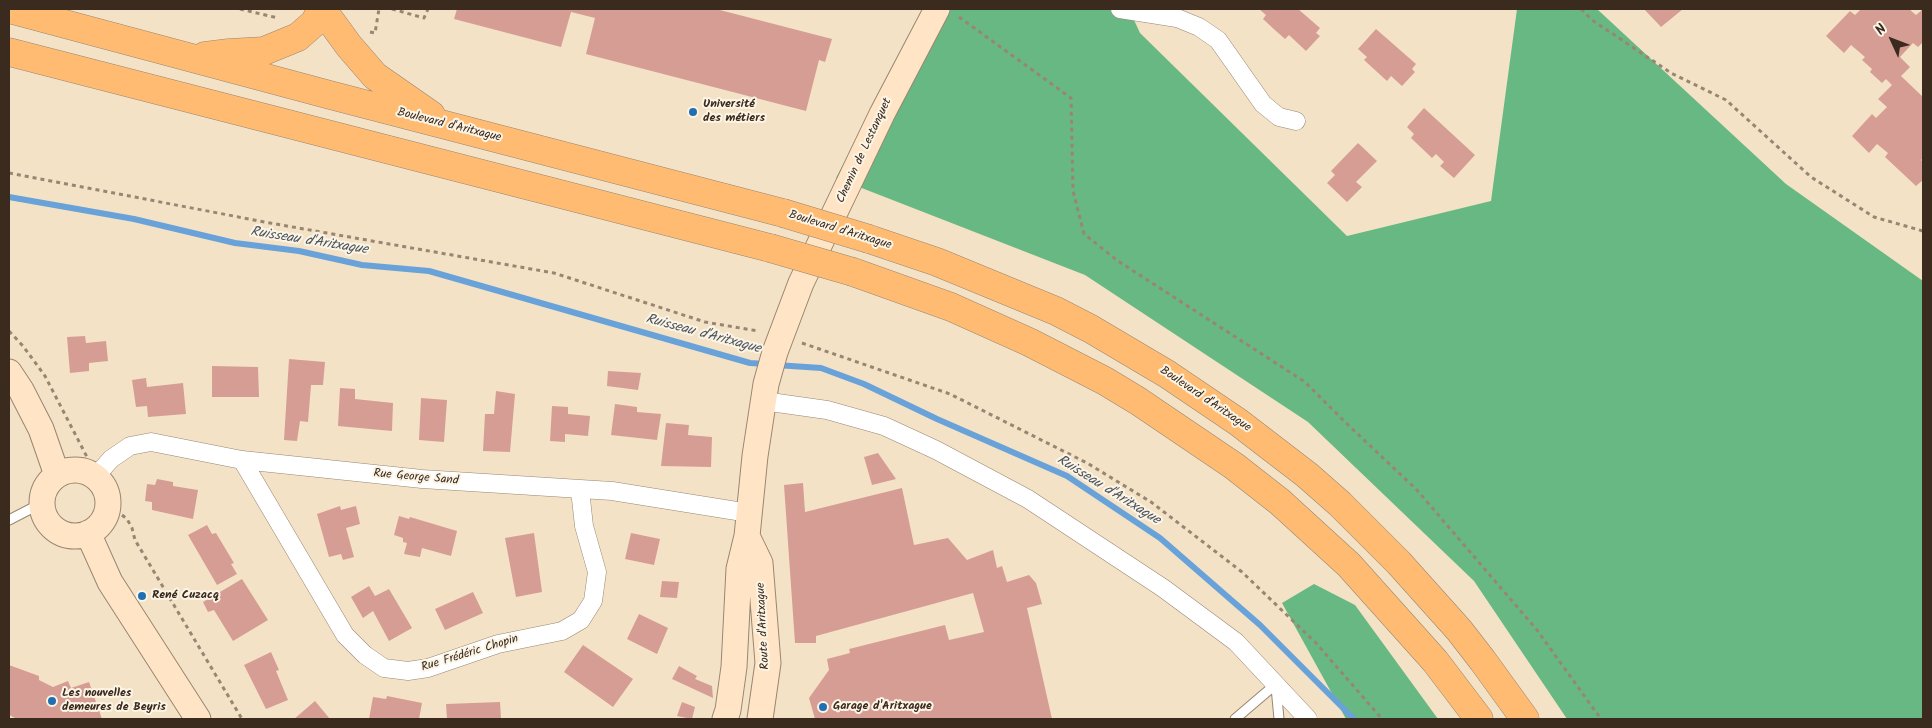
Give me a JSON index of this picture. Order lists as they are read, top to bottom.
{
  "streets": {
    "main road": ["Boulevard d'Aritxague"],
    "street": [
      "Chemin de Lestanquet",
      "Rue George Sand",
      "Route d'Aritxague",
      "Rue Frédéric Chopin"
    ]
  },
  "crossings": [
    ["Chemin de Lestanquet", "Route d'Aritxague"],
    ["Rue George Sand", "Route d'Aritxague"],
    ["Rue George Sand", "Rue Frédéric Chopin"]
  ],
  "water": ["Ruisseau d'Aritxague"],
  "places": [
    "Université des métiers",
    "René Cuzacq",
    "Les nouvelles demeures de Beyris",
    "Garage d'Aritxague"
  ],
  "north": "top left"
}
